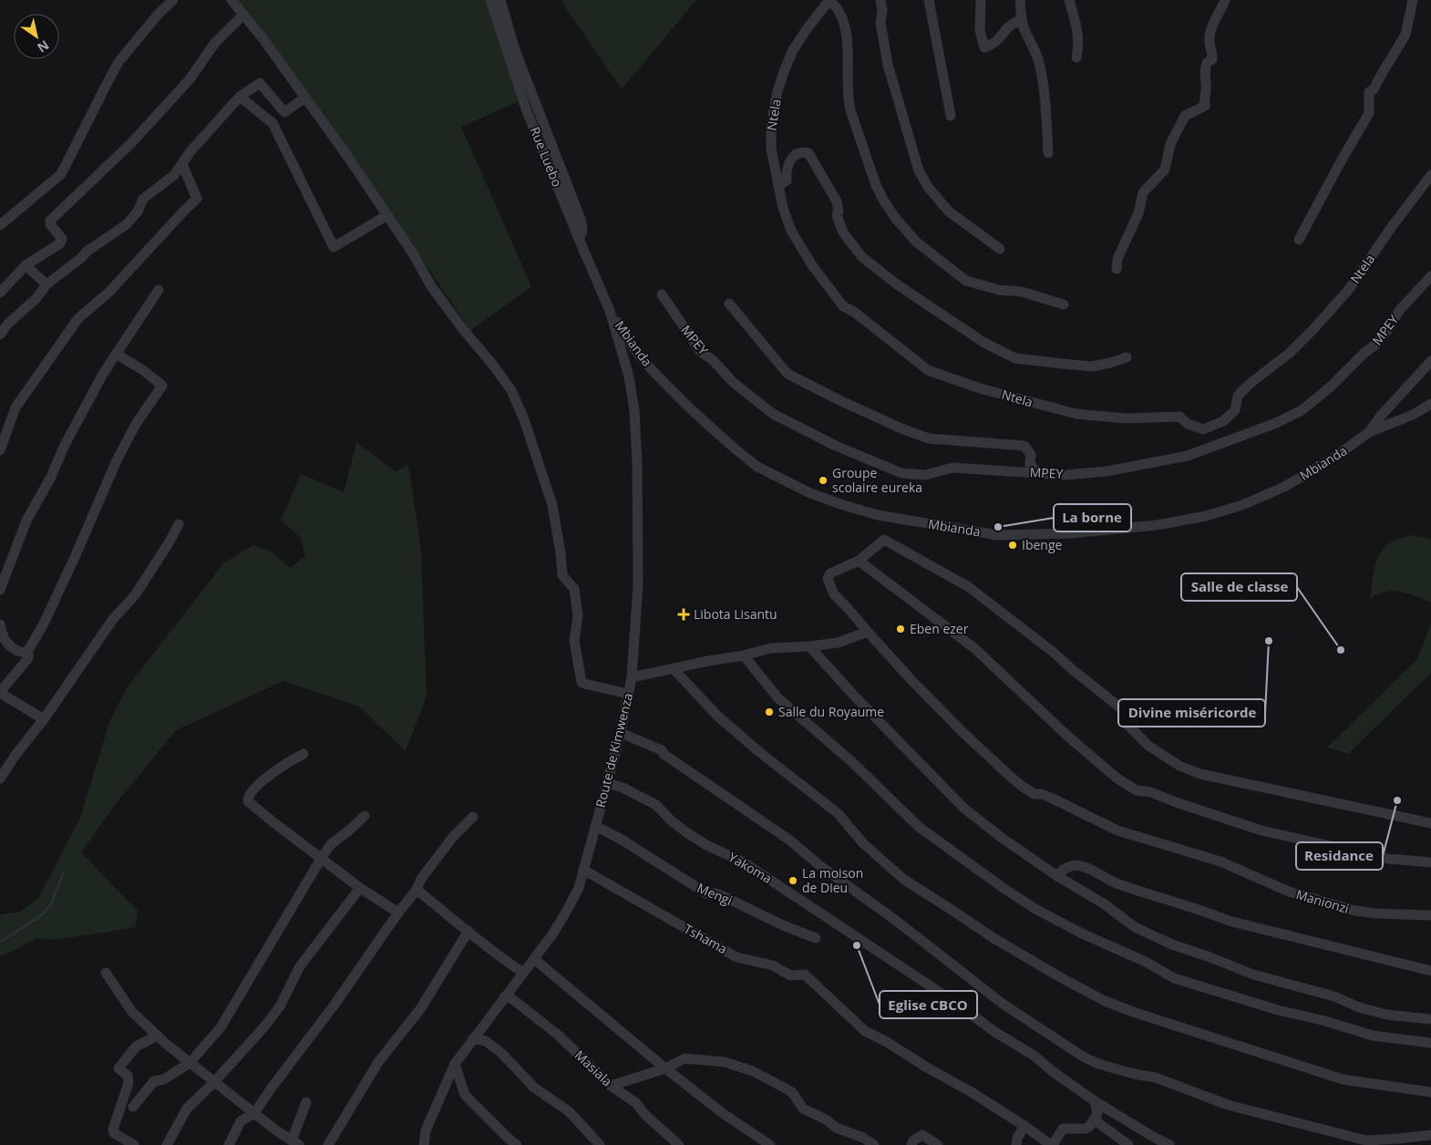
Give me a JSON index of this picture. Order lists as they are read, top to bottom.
{
  "streets": {
    "street": [
      "Ntela",
      "Rue Luebo",
      "MPEY",
      "Mbianda",
      "Route de Kimwenza",
      "Yakoma",
      "Mengi",
      "Manionzi",
      "Tshama",
      "Masiala"
    ]
  },
  "crossings": [
    ["Rue Luebo", "Mbianda"],
    ["Rue Luebo", "Route de Kimwenza"],
    ["Mbianda", "Route de Kimwenza"],
    ["Route de Kimwenza", "Yakoma"],
    ["Route de Kimwenza", "Mengi"],
    ["Route de Kimwenza", "Tshama"],
    ["Route de Kimwenza", "Masiala"]
  ],
  "places": {
    "other": [
      "Groupe scolaire eureka",
      "La borne",
      "Ibenge",
      "Eben ezer",
      "Divine miséricorde",
      "Salle de classe",
      "Salle du Royaume",
      "Residance",
      "La moison de Dieu",
      "Eglise CBCO"
    ],
    "health": ["Libota Lisantu"]
  },
  "north": "bottom right"
}
